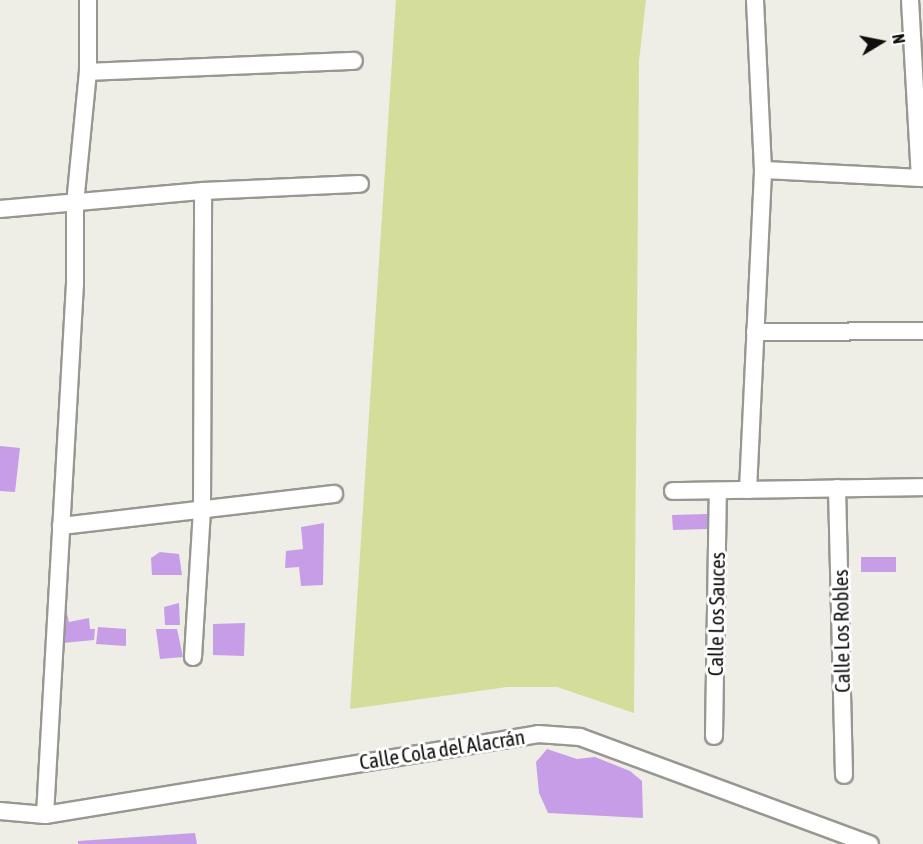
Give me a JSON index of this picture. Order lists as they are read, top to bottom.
{
  "streets": {
    "street": ["Calle Los Sauces", "Calle Los Robles", "Calle Cola del Alacrán"]
  },
  "north": "right"
}
